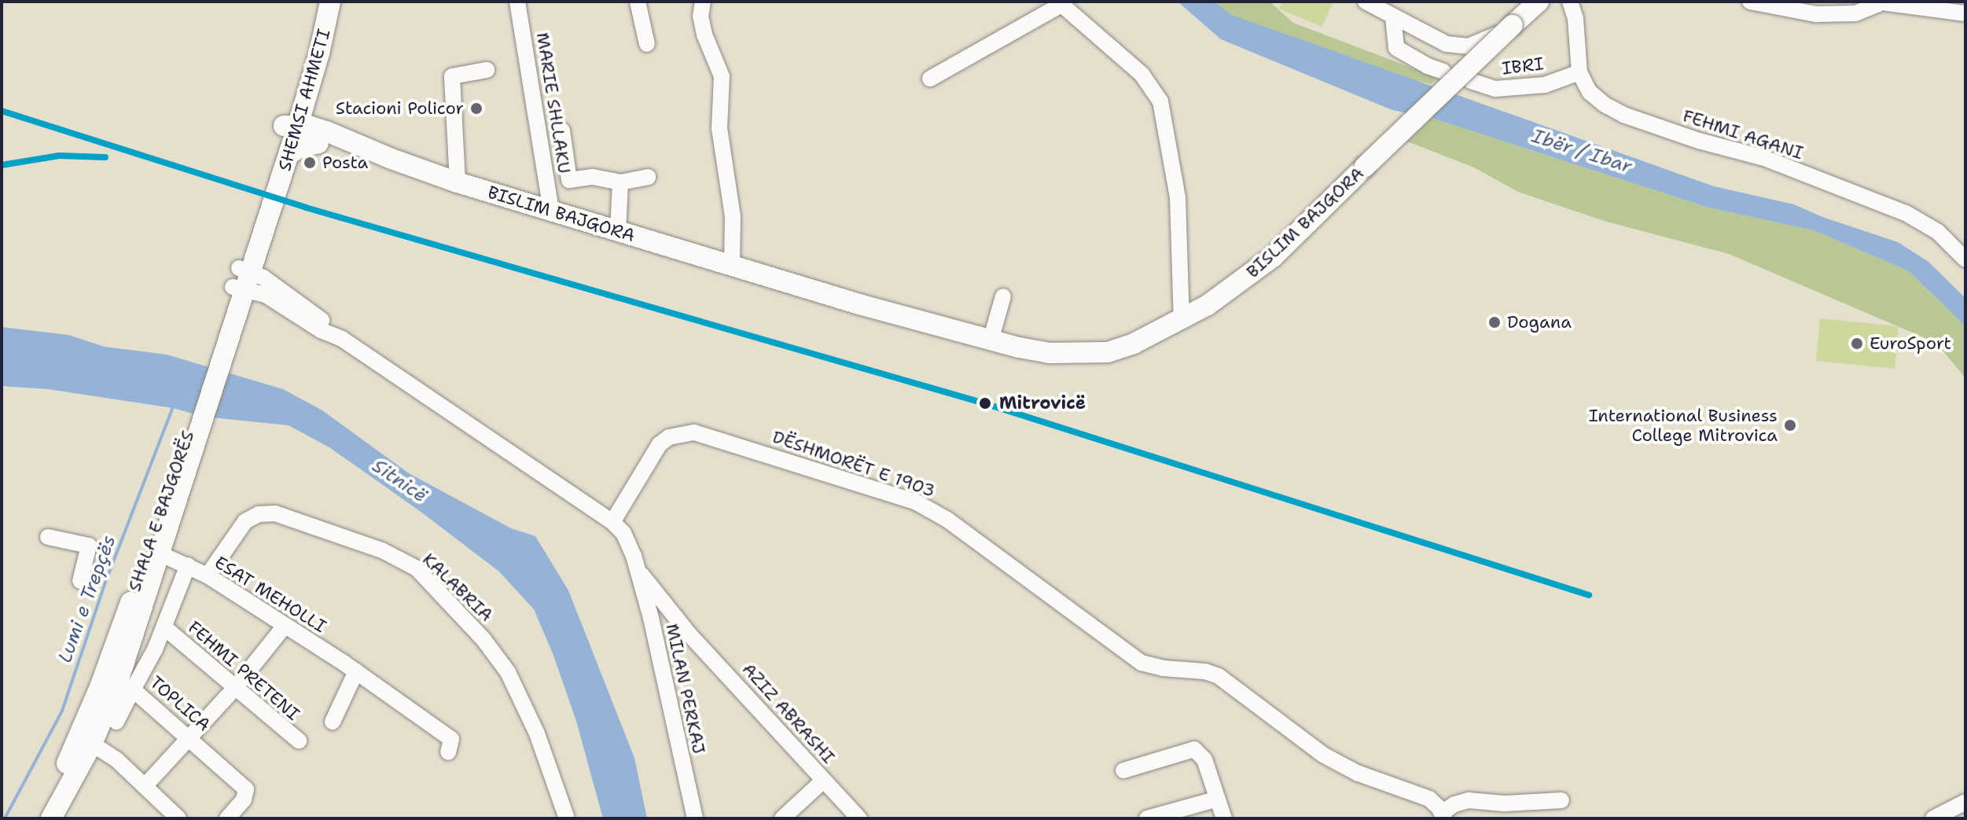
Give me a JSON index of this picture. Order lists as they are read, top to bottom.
{
  "streets": {
    "main road": ["SHEMSI AHMETI", "BISLIM BAJGORA", "SHALA E BAJGORËS"],
    "street": [
      "IBRI",
      "MARIE SHLLAKU",
      "FEHMI AGANI",
      "DËSHMORËT E 1903",
      "KALABRIA",
      "ESAT MEHOLLI",
      "FEHMI PRETENI",
      "MILAN PERKAJ",
      "TOPLICA",
      "AZIZ ABRASHI"
    ]
  },
  "crossings": [
    ["IBRI", "FEHMI AGANI"],
    ["IBRI", "BISLIM BAJGORA"],
    ["SHEMSI AHMETI", "BISLIM BAJGORA"],
    ["SHEMSI AHMETI", "SHALA E BAJGORËS"],
    ["MARIE SHLLAKU", "BISLIM BAJGORA"],
    ["DËSHMORËT E 1903", "AZIZ ABRASHI"],
    ["SHALA E BAJGORËS", "ESAT MEHOLLI"],
    ["KALABRIA", "ESAT MEHOLLI"],
    ["ESAT MEHOLLI", "TOPLICA"],
    ["FEHMI PRETENI", "TOPLICA"],
    ["MILAN PERKAJ", "AZIZ ABRASHI"]
  ],
  "water": ["Ibër / Ibar", "Sitnicë", "Lumi e Trepçës"],
  "places": [
    "Stacioni Policor",
    "Posta",
    "Dogana",
    "EuroSport",
    "Mitrovicë",
    "International Business College Mitrovica"
  ]
}
